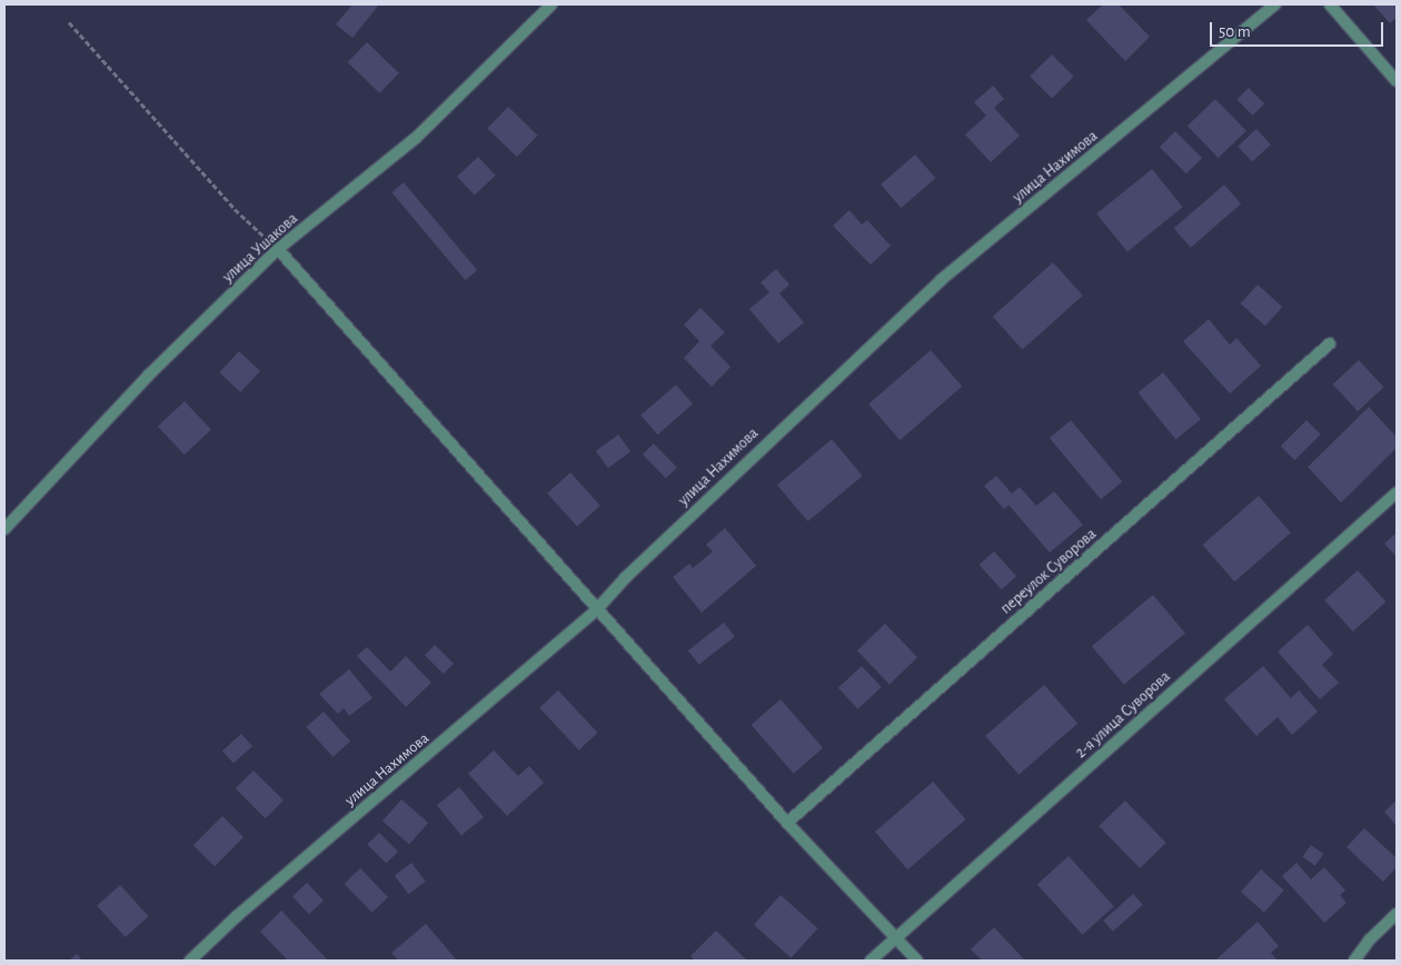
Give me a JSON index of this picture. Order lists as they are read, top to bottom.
{
  "streets": {
    "street": [
      "улица Нахимова",
      "улица Ушакова",
      "переулок Суворова",
      "2-я улица Суворова"
    ]
  },
  "scale_bar": "50 m"
}
